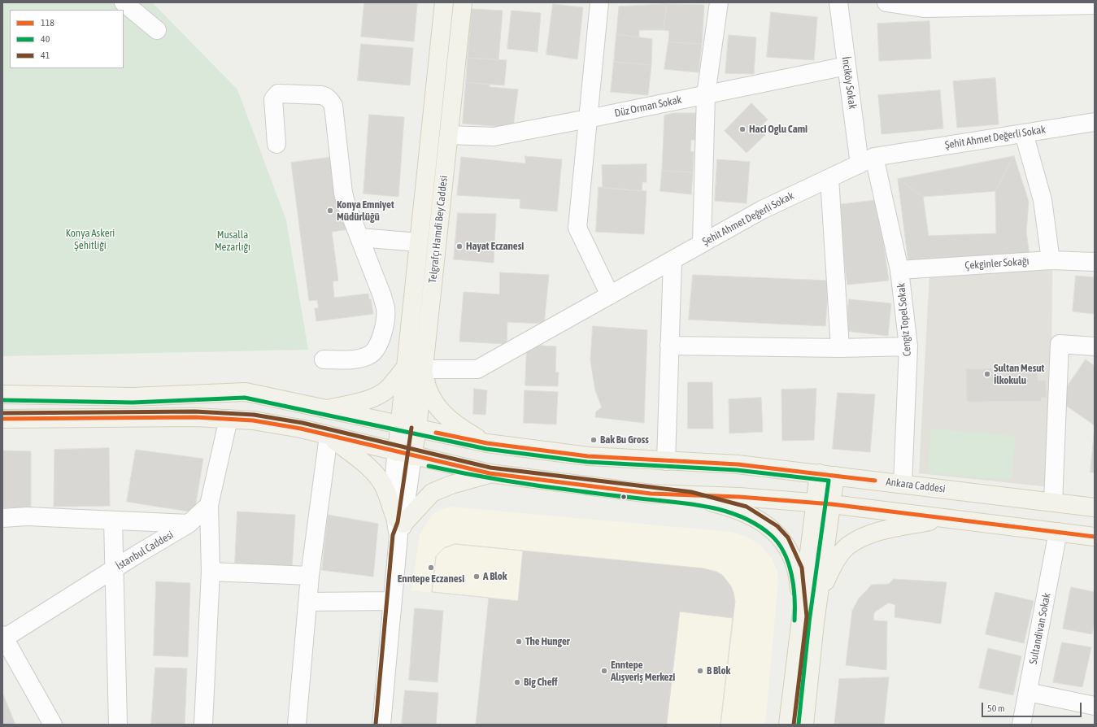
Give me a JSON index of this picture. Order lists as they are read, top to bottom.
{
  "streets": {
    "main road": ["Telgrafçı Hamdi Bey Caddesi", "Ankara Caddesi"],
    "street": [
      "İnciköy Sokak",
      "Düz Orman Sokak",
      "Şehit Ahmet Değerli Sokak",
      "Çekginler Sokağı",
      "Cengiz Topel Sokak",
      "İstanbul Caddesi",
      "Sultandivan Sokak"
    ]
  },
  "crossings": [
    ["İnciköy Sokak", "Düz Orman Sokak"],
    ["İnciköy Sokak", "Şehit Ahmet Değerli Sokak"],
    ["İnciköy Sokak", "Cengiz Topel Sokak"],
    ["Düz Orman Sokak", "Telgrafçı Hamdi Bey Caddesi"],
    ["Şehit Ahmet Değerli Sokak", "Telgrafçı Hamdi Bey Caddesi"],
    ["Şehit Ahmet Değerli Sokak", "Cengiz Topel Sokak"],
    ["Telgrafçı Hamdi Bey Caddesi", "Ankara Caddesi"],
    ["Çekginler Sokağı", "Cengiz Topel Sokak"],
    ["Cengiz Topel Sokak", "Ankara Caddesi"]
  ],
  "parks": ["Konya Askeri Şehitliği", "Musalla Mezarlığı"],
  "places": [
    "Haci Oglu Cami",
    "Konya Emniyet Müdürlüğü",
    "Hayat Eczanesi",
    "Sultan Mesut İlkokulu",
    "Bak Bu Gross",
    "Enntepe Eczanesi",
    "A Blok",
    "The Hunger",
    "Enntepe Alışveriş Merkezi",
    "B Blok",
    "Big Cheff"
  ],
  "lines": ["transit line 40", "transit line 41", "transit line 118"],
  "legend": ["118", "40", "41"],
  "scale_bar": "50 m"
}
